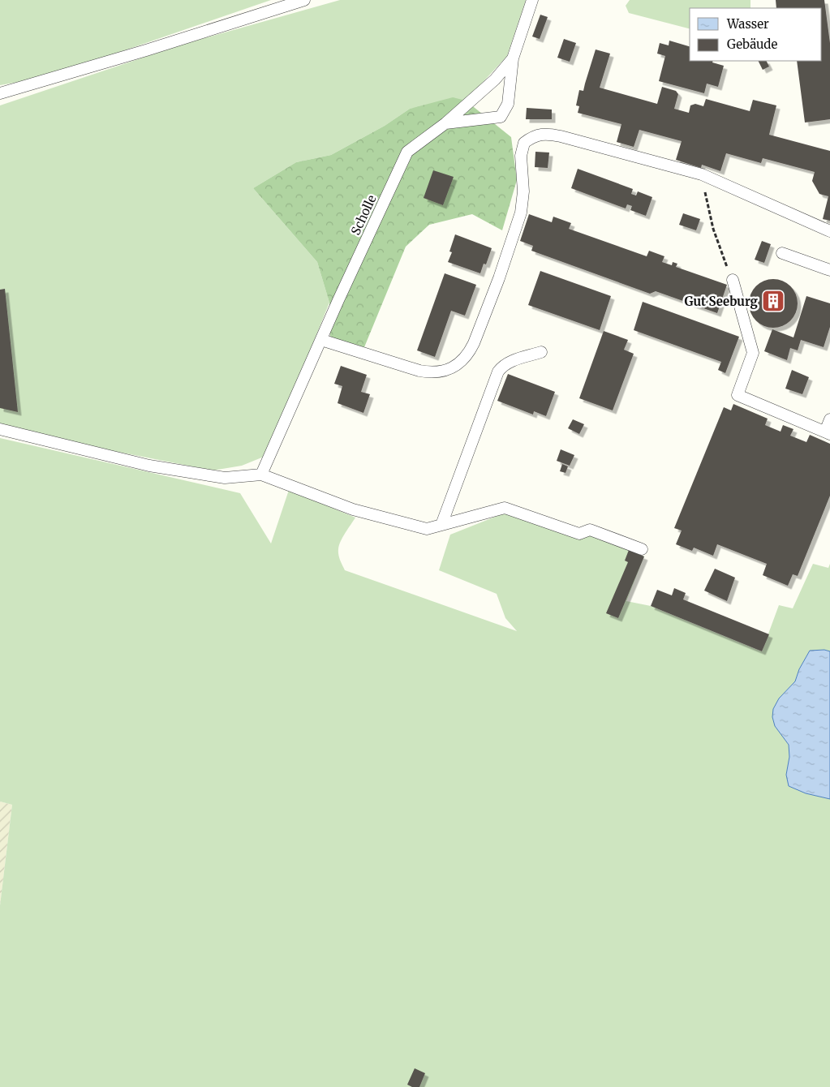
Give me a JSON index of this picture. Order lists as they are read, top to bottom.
{
  "streets": {
    "lane": ["Scholle"]
  },
  "places": {
    "building": ["Gut Seeburg"]
  },
  "legend": ["Wasser", "Gebäude"]
}
